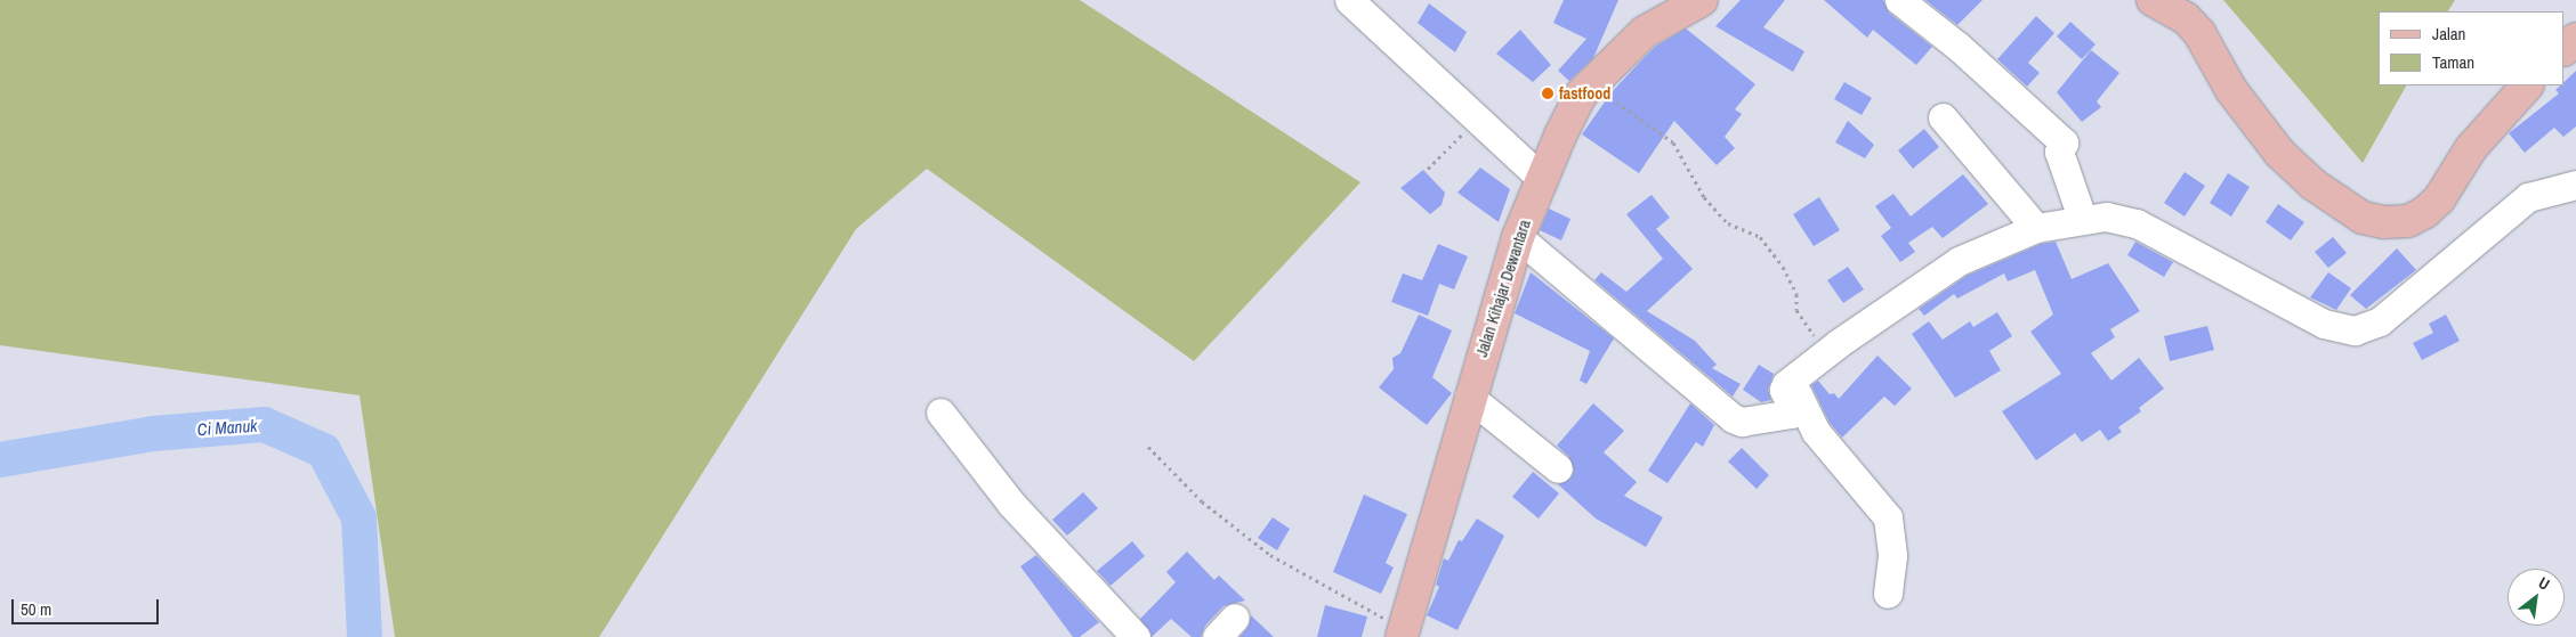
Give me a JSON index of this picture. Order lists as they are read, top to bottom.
{
  "streets": {
    "main road": ["Jalan Kihajar Dewantara"]
  },
  "water": ["Ci Manuk"],
  "places": ["fastfood"],
  "legend": ["Jalan", "Taman"],
  "scale_bar": "50 m",
  "north": "top right"
}
